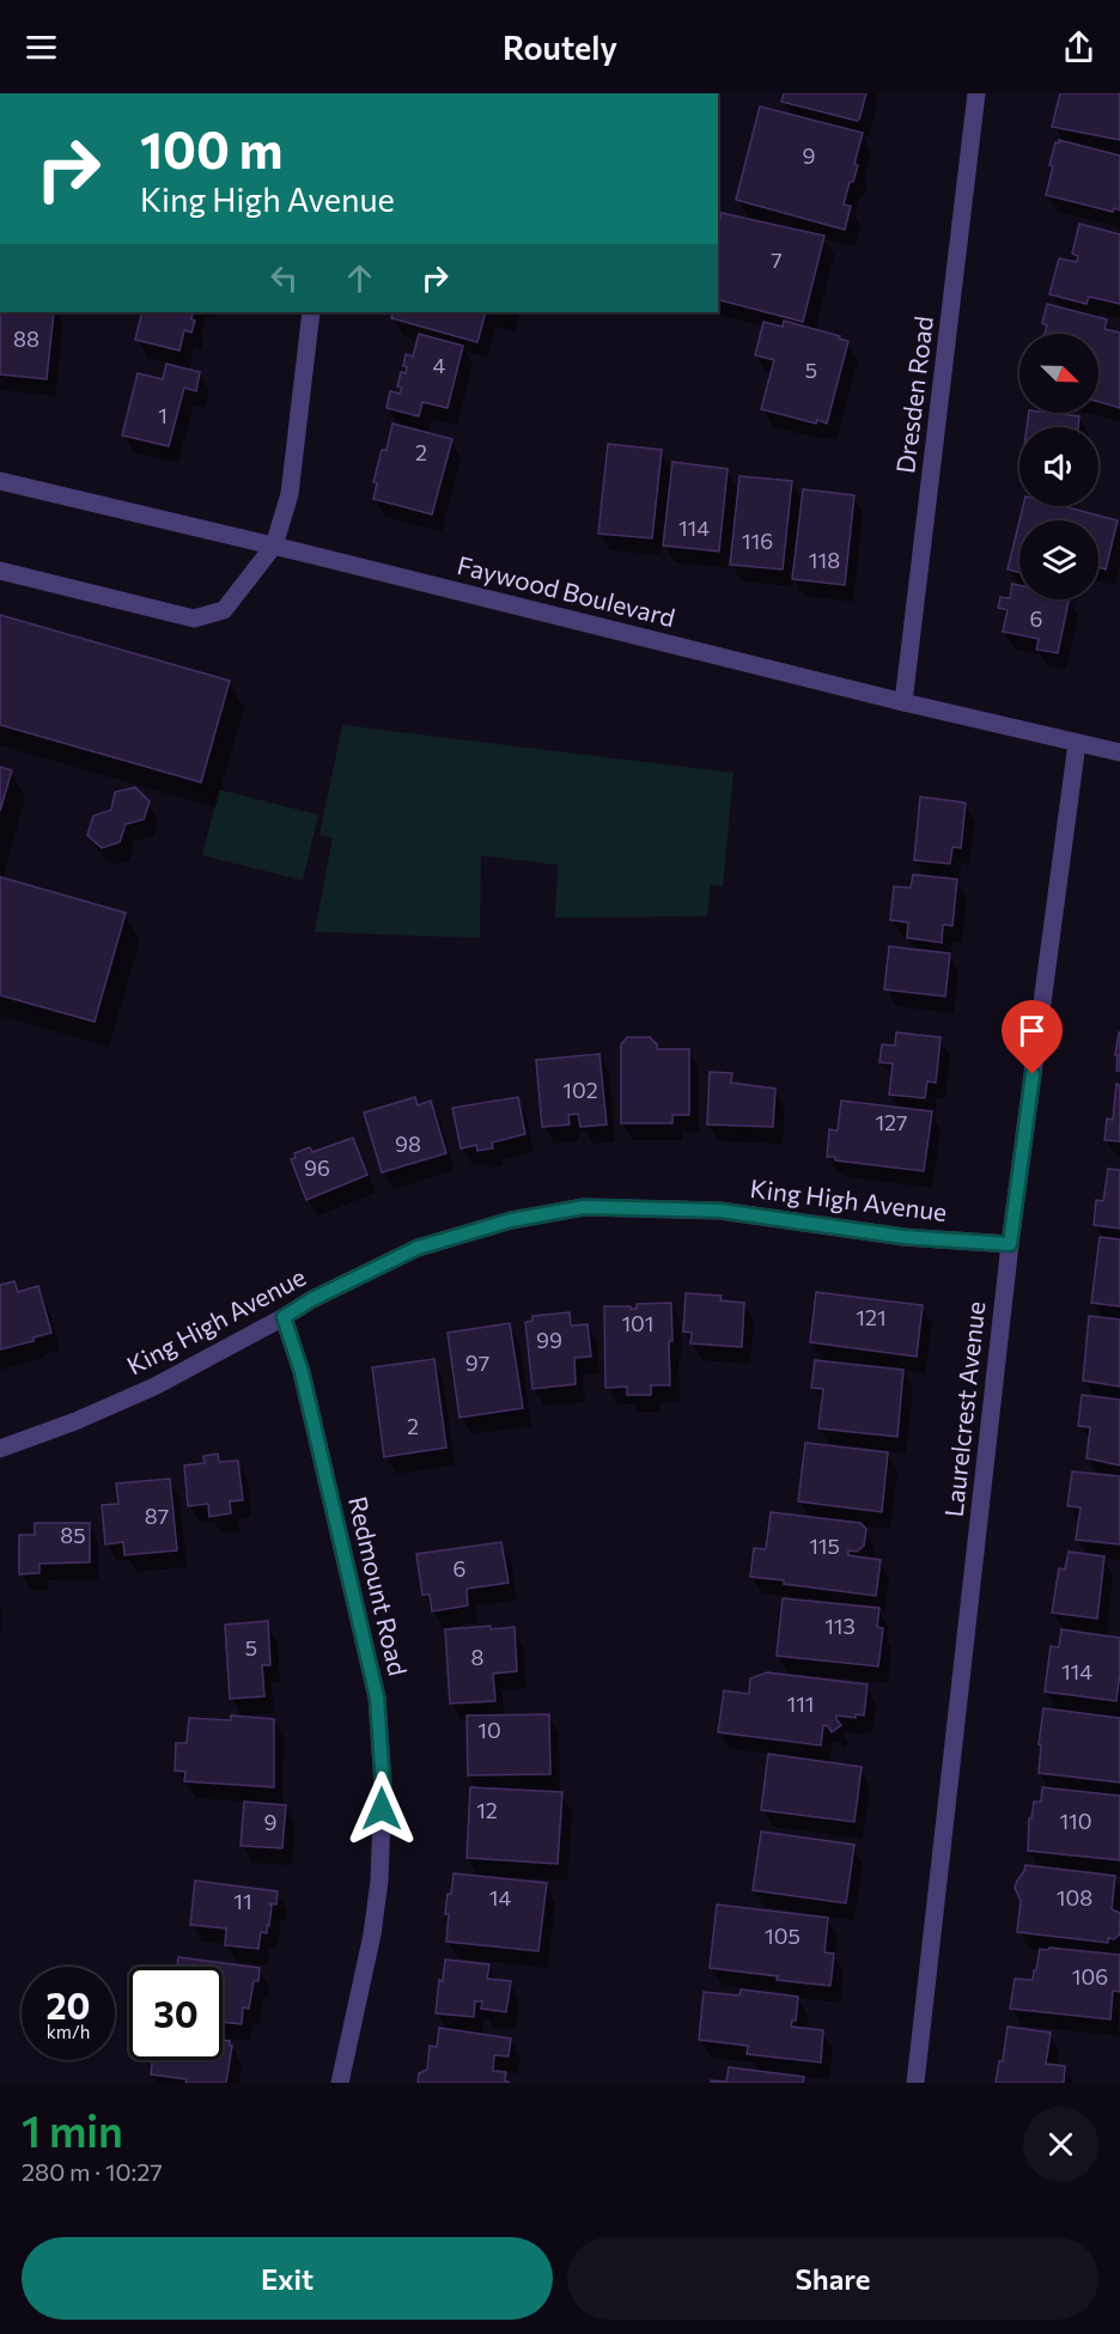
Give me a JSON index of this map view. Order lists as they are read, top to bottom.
{
  "streets": {
    "street": [
      "Dresden Road",
      "Faywood Boulevard",
      "King High Avenue",
      "Laurelcrest Avenue",
      "Redmount Road"
    ]
  },
  "crossings": [
    ["Dresden Road", "Faywood Boulevard"],
    ["Faywood Boulevard", "Laurelcrest Avenue"],
    ["King High Avenue", "Laurelcrest Avenue"],
    ["King High Avenue", "Redmount Road"]
  ],
  "house_numbers": [
    "9",
    "7",
    "88",
    "4",
    "5",
    "1",
    "2",
    "114",
    "116",
    "118",
    "6",
    "102",
    "127",
    "98",
    "96",
    "121",
    "101",
    "99",
    "97",
    "2",
    "87",
    "85",
    "115",
    "6",
    "113",
    "5",
    "8",
    "114",
    "111",
    "10",
    "12",
    "110",
    "9",
    "14",
    "108",
    "11",
    "105",
    "106"
  ],
  "north": "bottom right",
  "page": {
    "header": "Routely",
    "turn": ["100 m", "King High Avenue"],
    "speed": "20 km/h",
    "limit": "30",
    "heading": ["1 min", "280 m · 10:27"],
    "buttons": ["Exit", "Share"]
  }
}
